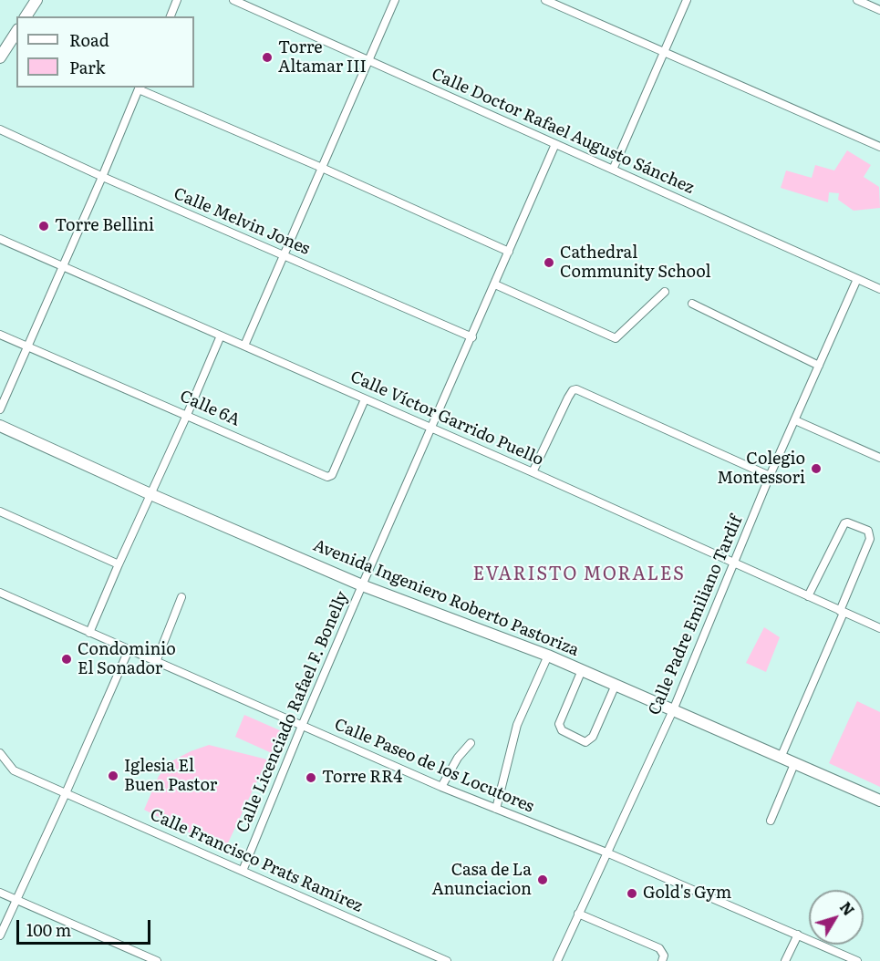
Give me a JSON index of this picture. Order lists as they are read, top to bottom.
{
  "streets": {
    "street": [
      "Calle Doctor Rafael Augusto Sánchez",
      "Calle Melvin Jones",
      "Calle 6A",
      "Calle Víctor Garrido Puello",
      "Avenida Ingeniero Roberto Pastoriza",
      "Calle Padre Emiliano Tardif",
      "Calle Licenciado Rafael F. Bonelly",
      "Calle Paseo de los Locutores",
      "Calle Francisco Prats Ramírez"
    ]
  },
  "crossings": [
    ["Calle Doctor Rafael Augusto Sánchez", "Calle Padre Emiliano Tardif"],
    ["Calle Doctor Rafael Augusto Sánchez", "Calle Licenciado Rafael F. Bonelly"],
    ["Calle Melvin Jones", "Calle Licenciado Rafael F. Bonelly"],
    ["Calle 6A", "Calle Víctor Garrido Puello"],
    ["Calle Víctor Garrido Puello", "Calle Padre Emiliano Tardif"],
    ["Calle Víctor Garrido Puello", "Calle Licenciado Rafael F. Bonelly"],
    ["Avenida Ingeniero Roberto Pastoriza", "Calle Padre Emiliano Tardif"],
    ["Avenida Ingeniero Roberto Pastoriza", "Calle Licenciado Rafael F. Bonelly"],
    ["Calle Padre Emiliano Tardif", "Calle Paseo de los Locutores"],
    ["Calle Licenciado Rafael F. Bonelly", "Calle Paseo de los Locutores"],
    ["Calle Licenciado Rafael F. Bonelly", "Calle Francisco Prats Ramírez"]
  ],
  "districts": ["EVARISTO MORALES"],
  "places": [
    "Torre Altamar III",
    "Torre Bellini",
    "Cathedral Community School",
    "Colegio Montessori",
    "Condominio El Sonador",
    "Iglesia El Buen Pastor",
    "Torre RR4",
    "Casa de La Anunciacion",
    "Gold's Gym"
  ],
  "legend": ["Road", "Park"],
  "scale_bar": "100 m",
  "north": "top right"
}
